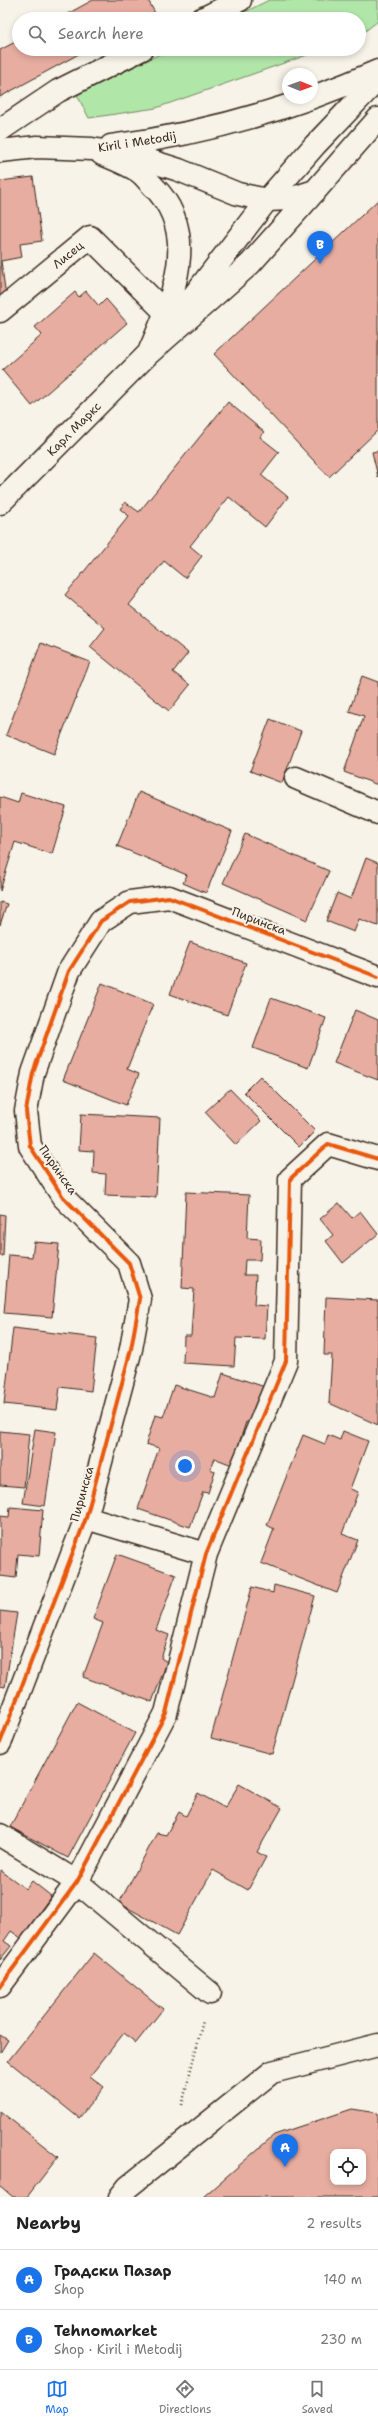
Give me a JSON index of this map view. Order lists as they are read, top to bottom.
{
  "streets": {
    "street": [
      "Kiril i Metodij",
      "Лисец",
      "Карл Маркс",
      "Пиринска"
    ]
  },
  "north": "right",
  "page": {
    "search": "Search here",
    "pins": ["B", "A"],
    "heading": ["Nearby", "2 results"],
    "list": [
      {
        "mark": "A",
        "name": "Градски Пазар",
        "note": "Shop",
        "value": "140 m"
      },
      {
        "mark": "B",
        "name": "Tehnomarket",
        "note": "Shop · Kiril i Metodij",
        "value": "230 m"
      }
    ],
    "nav": ["Map", "Directions", "Saved"]
  }
}
